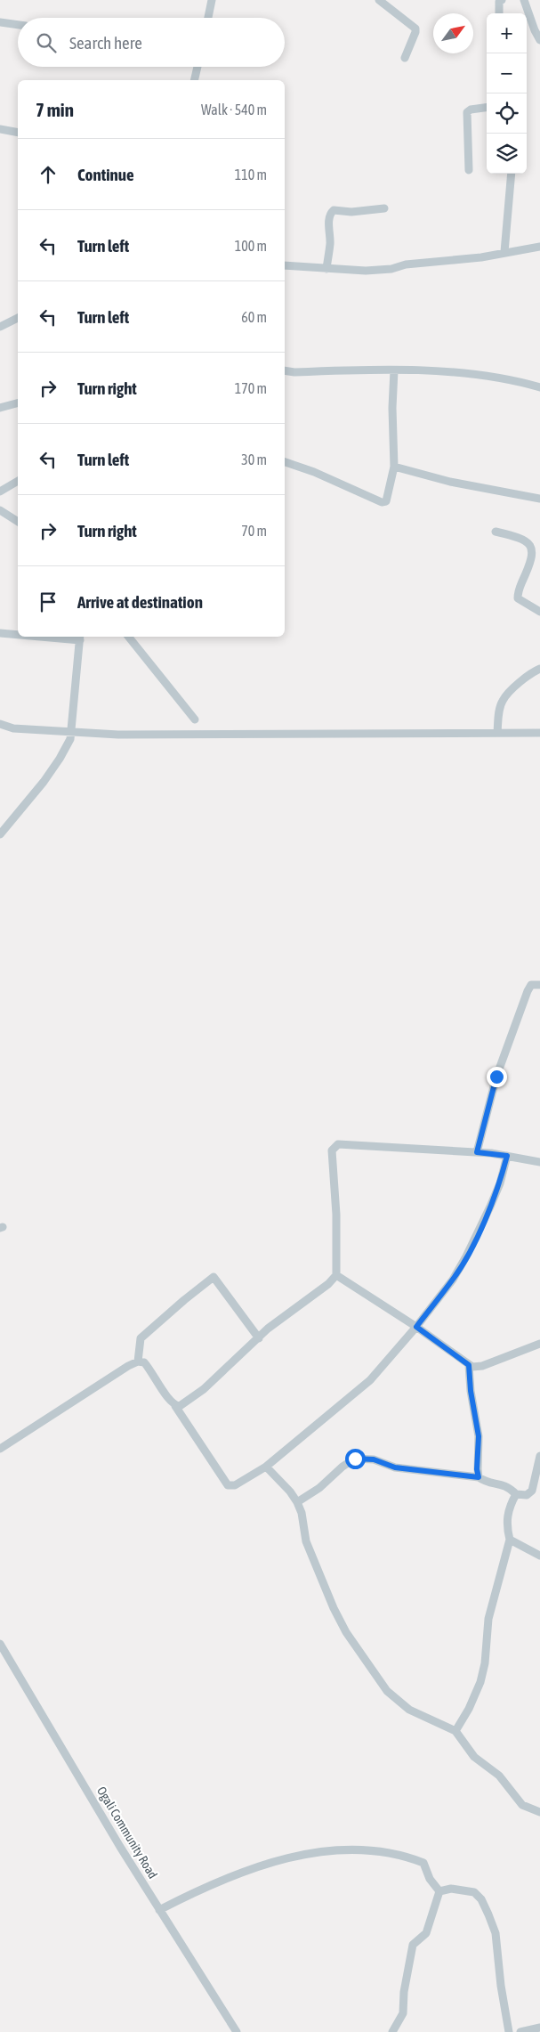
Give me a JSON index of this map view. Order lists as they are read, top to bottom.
{
  "streets": {
    "street": ["Ogali Community Road"]
  },
  "north": "top right",
  "page": {
    "map_buttons": ["+", "−"],
    "search": "Search here",
    "heading": ["7 min", "Walk · 540 m"],
    "list": [
      ["Continue", "110 m"],
      ["Turn left", "100 m"],
      ["Turn left", "60 m"],
      ["Turn right", "170 m"],
      ["Turn left", "30 m"],
      ["Turn right", "70 m"],
      "Arrive at destination"
    ]
  }
}
